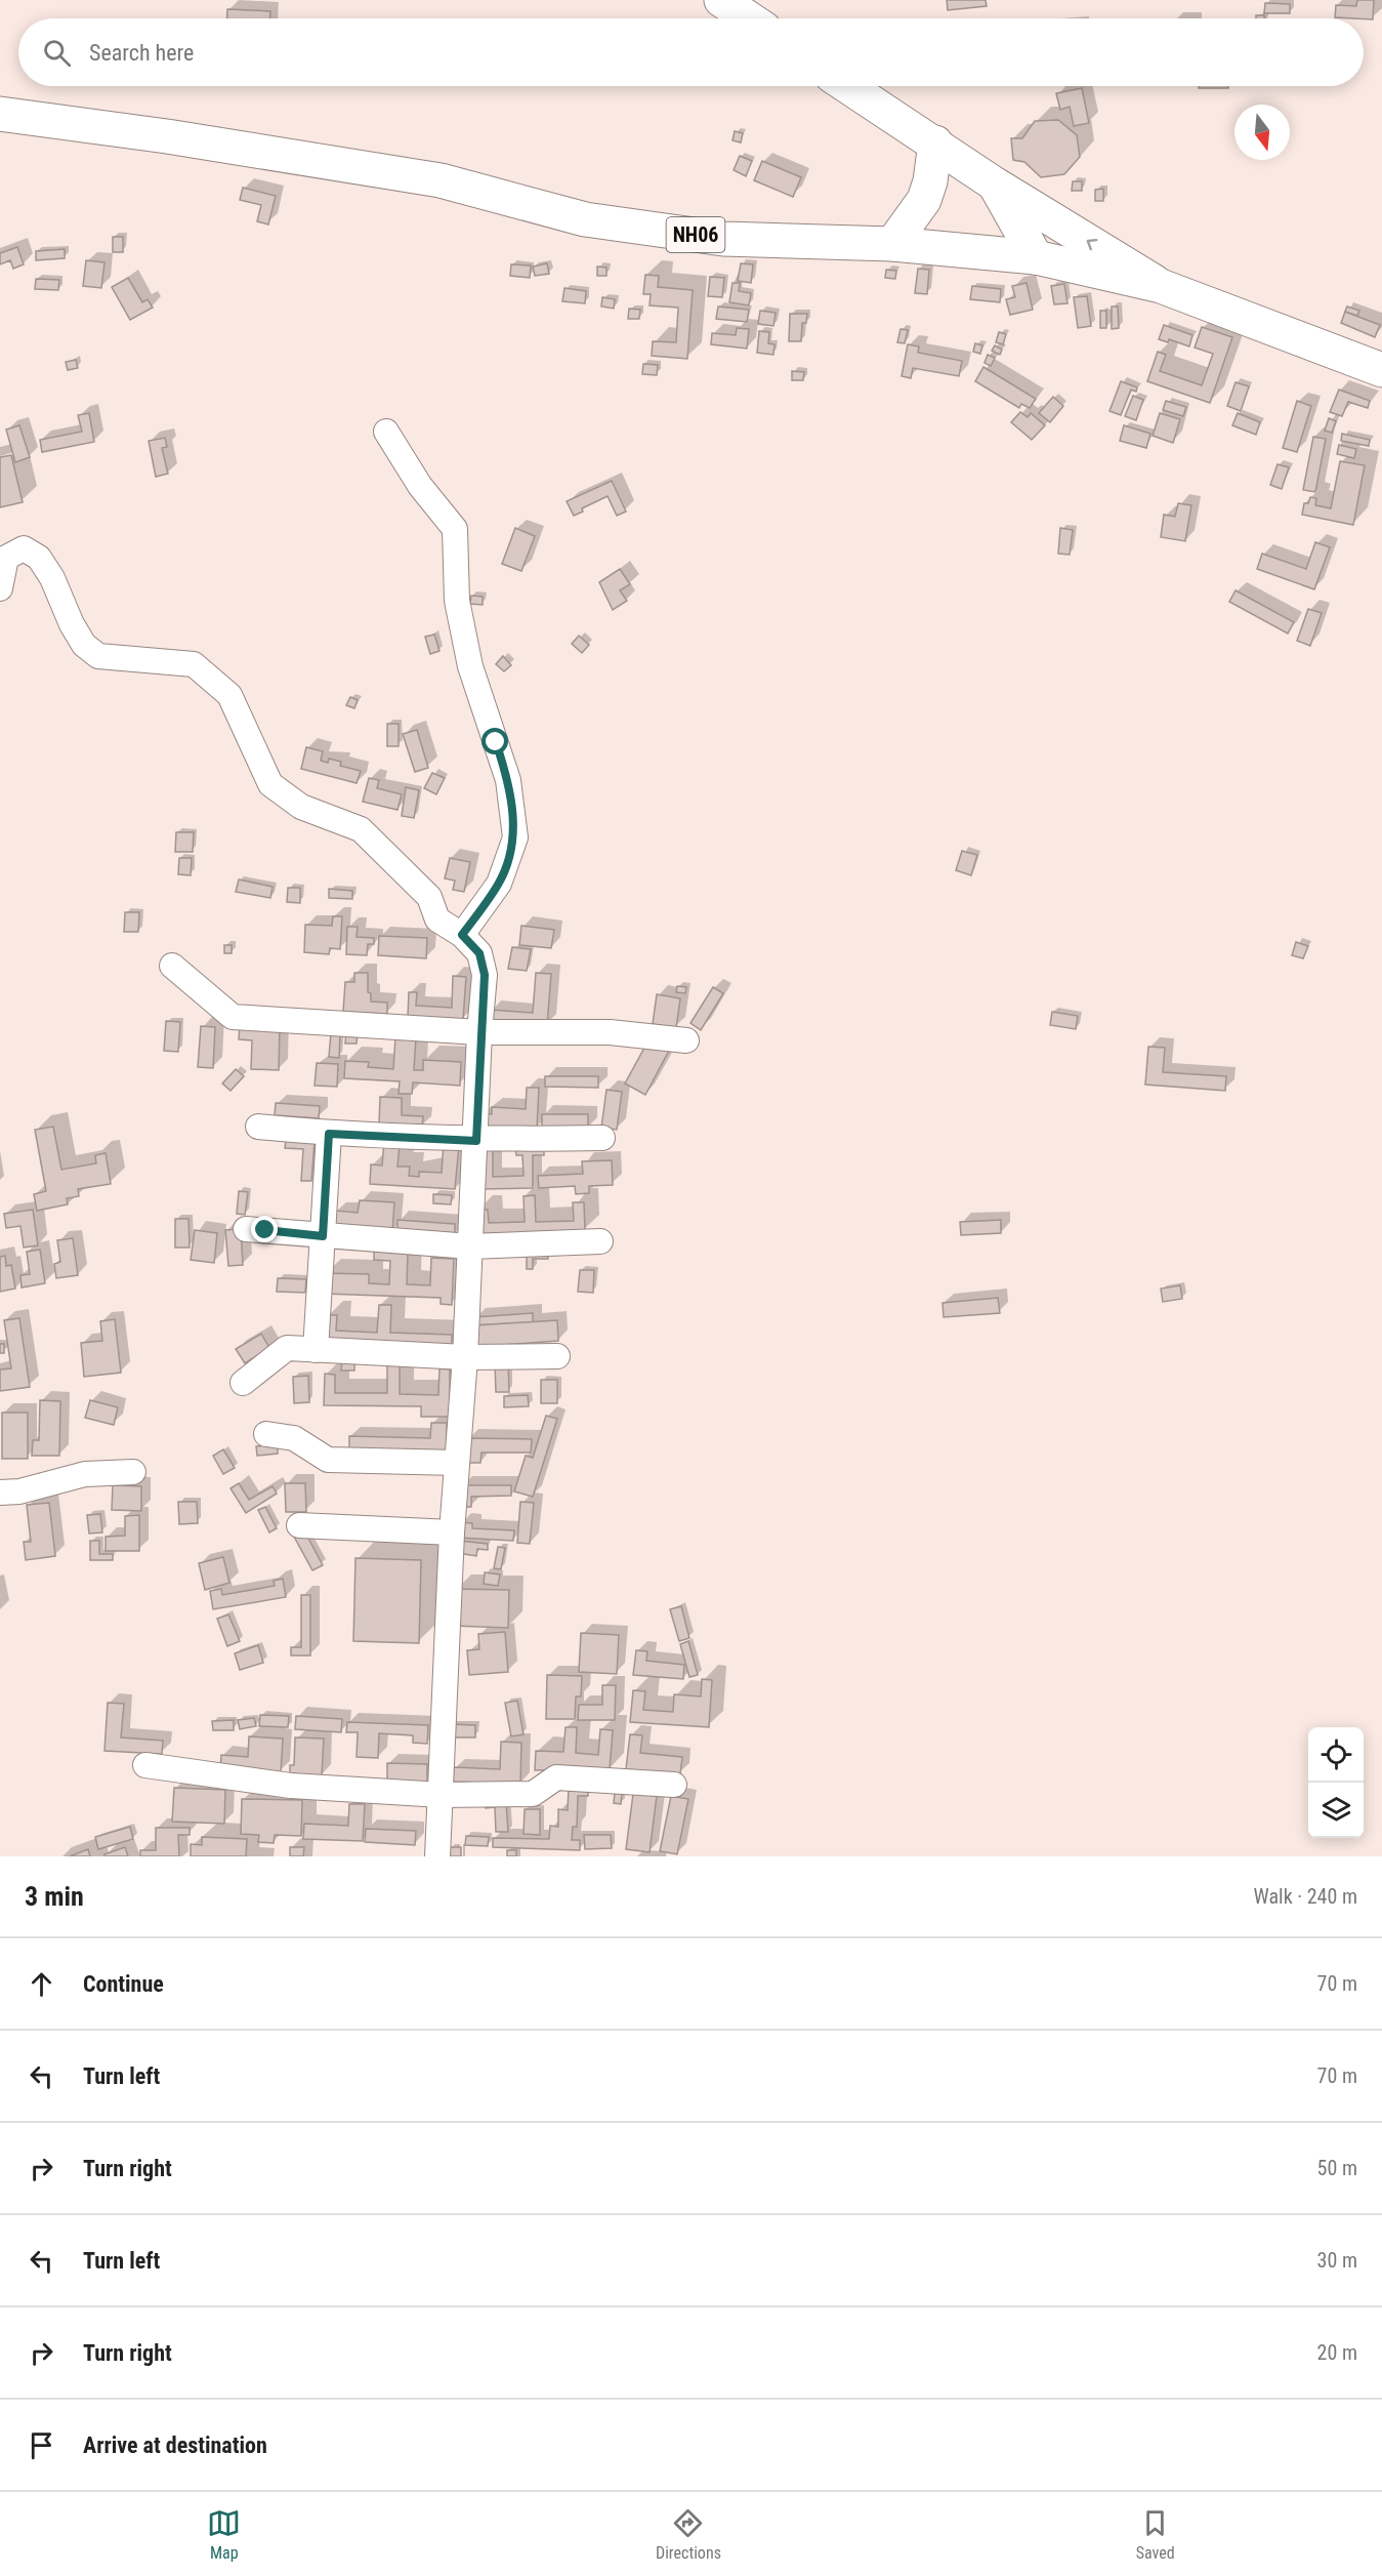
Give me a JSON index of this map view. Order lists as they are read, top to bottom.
{
  "streets": {
    "main road": ["NH06"]
  },
  "north": "bottom",
  "page": {
    "search": "Search here",
    "heading": ["3 min", "Walk · 240 m"],
    "list": [
      ["Continue", "70 m"],
      ["Turn left", "70 m"],
      ["Turn right", "50 m"],
      ["Turn left", "30 m"],
      ["Turn right", "20 m"],
      "Arrive at destination"
    ],
    "nav": ["Map", "Directions", "Saved"]
  }
}
